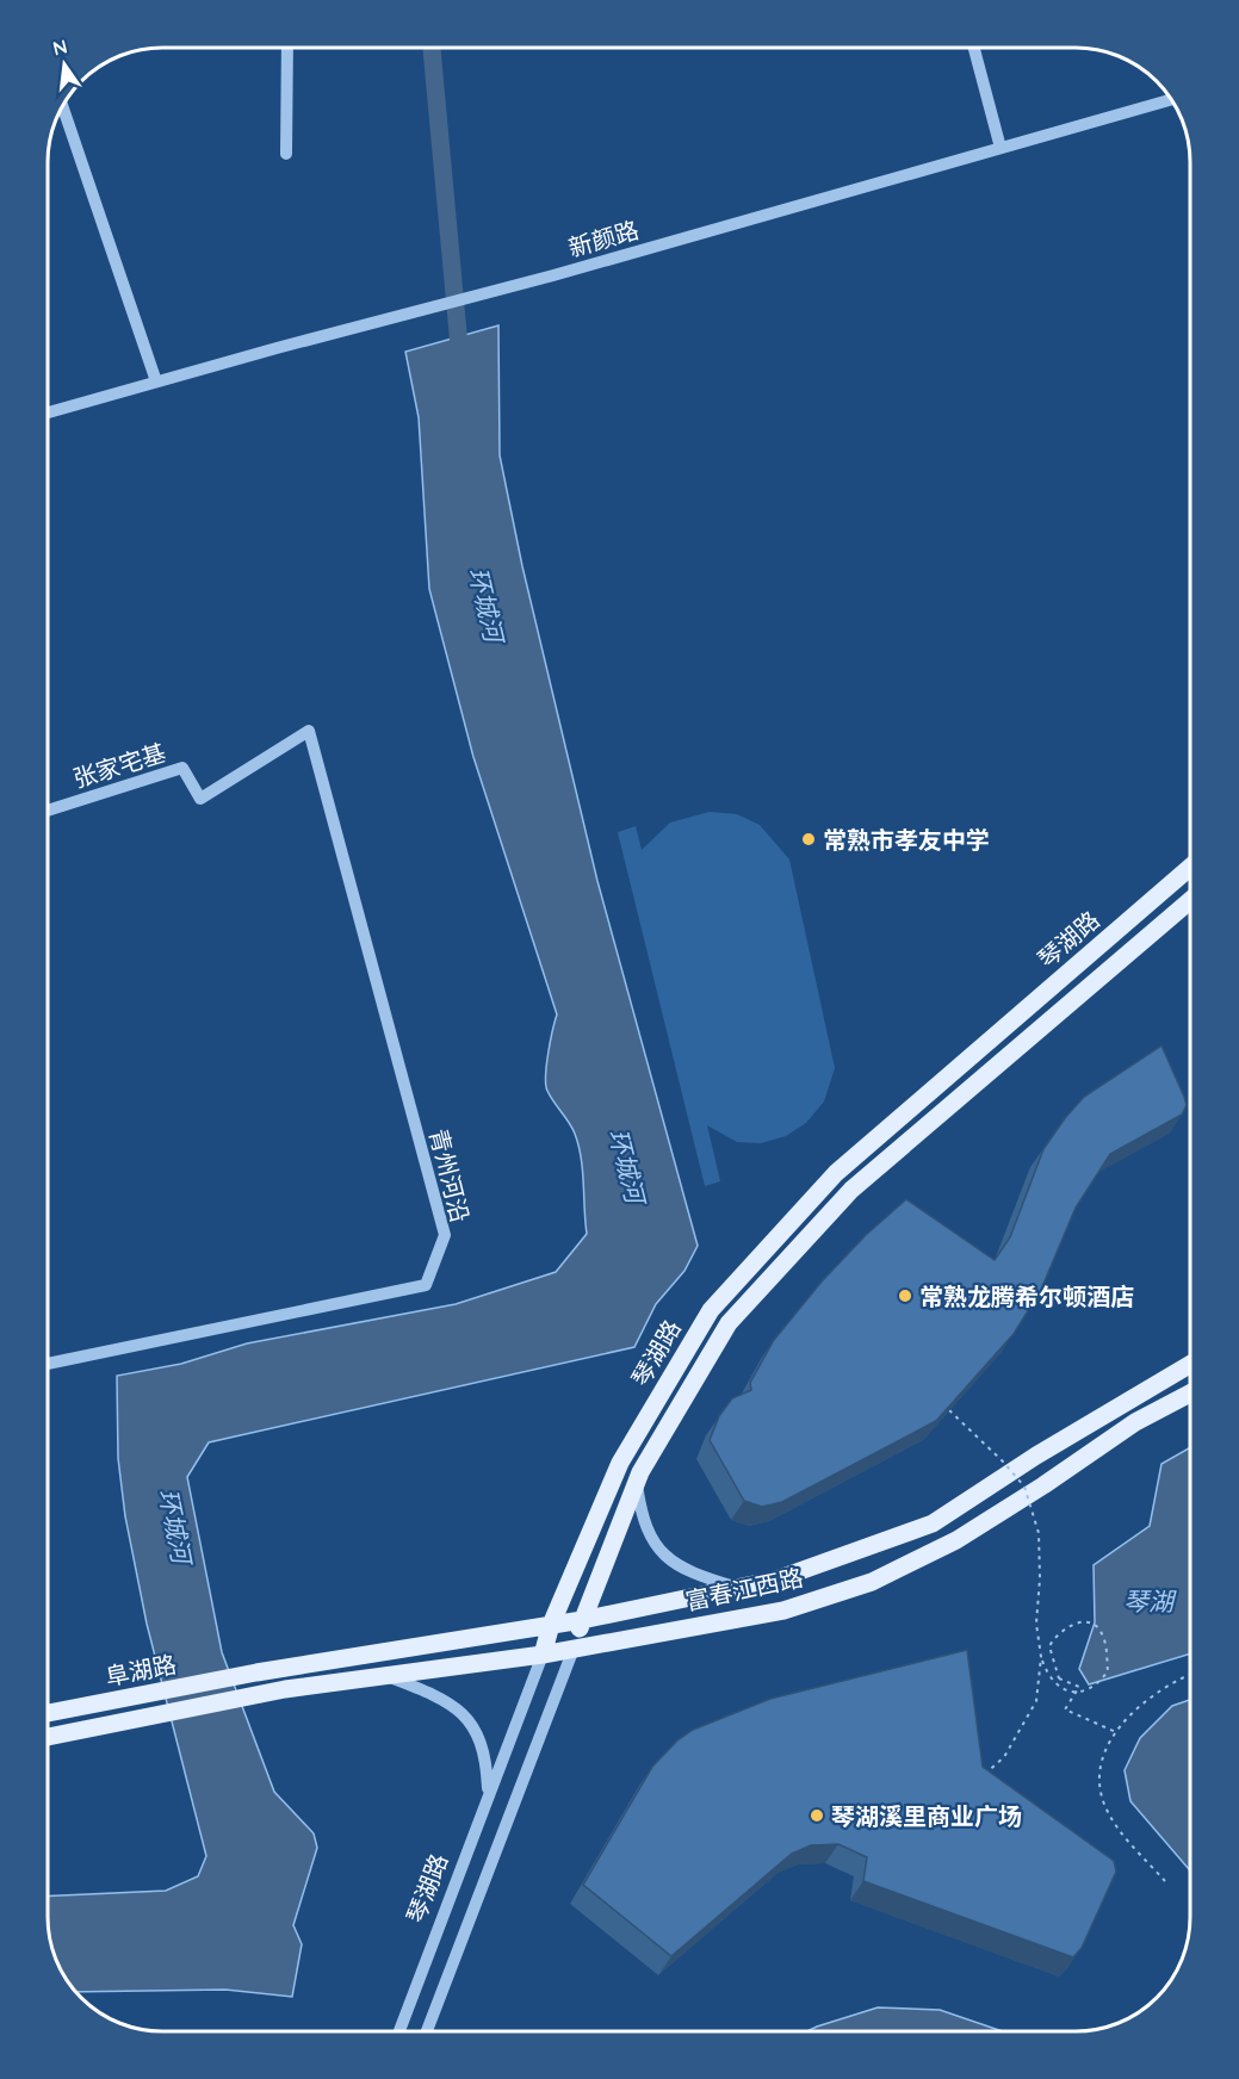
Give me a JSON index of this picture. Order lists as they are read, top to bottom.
{
  "streets": {
    "main road": ["琴湖路", "富春江西路", "阜湖路"],
    "street": ["新颜路", "张家宅基", "青州河沿"]
  },
  "crossings": [
    ["张家宅基", "青州河沿"],
    ["琴湖路", "富春江西路"],
    ["富春江西路", "阜湖路"]
  ],
  "water": ["环城河", "琴湖"],
  "places": ["常熟市孝友中学", "常熟龙腾希尔顿酒店", "琴湖溪里商业广场"],
  "north": "top"
}
